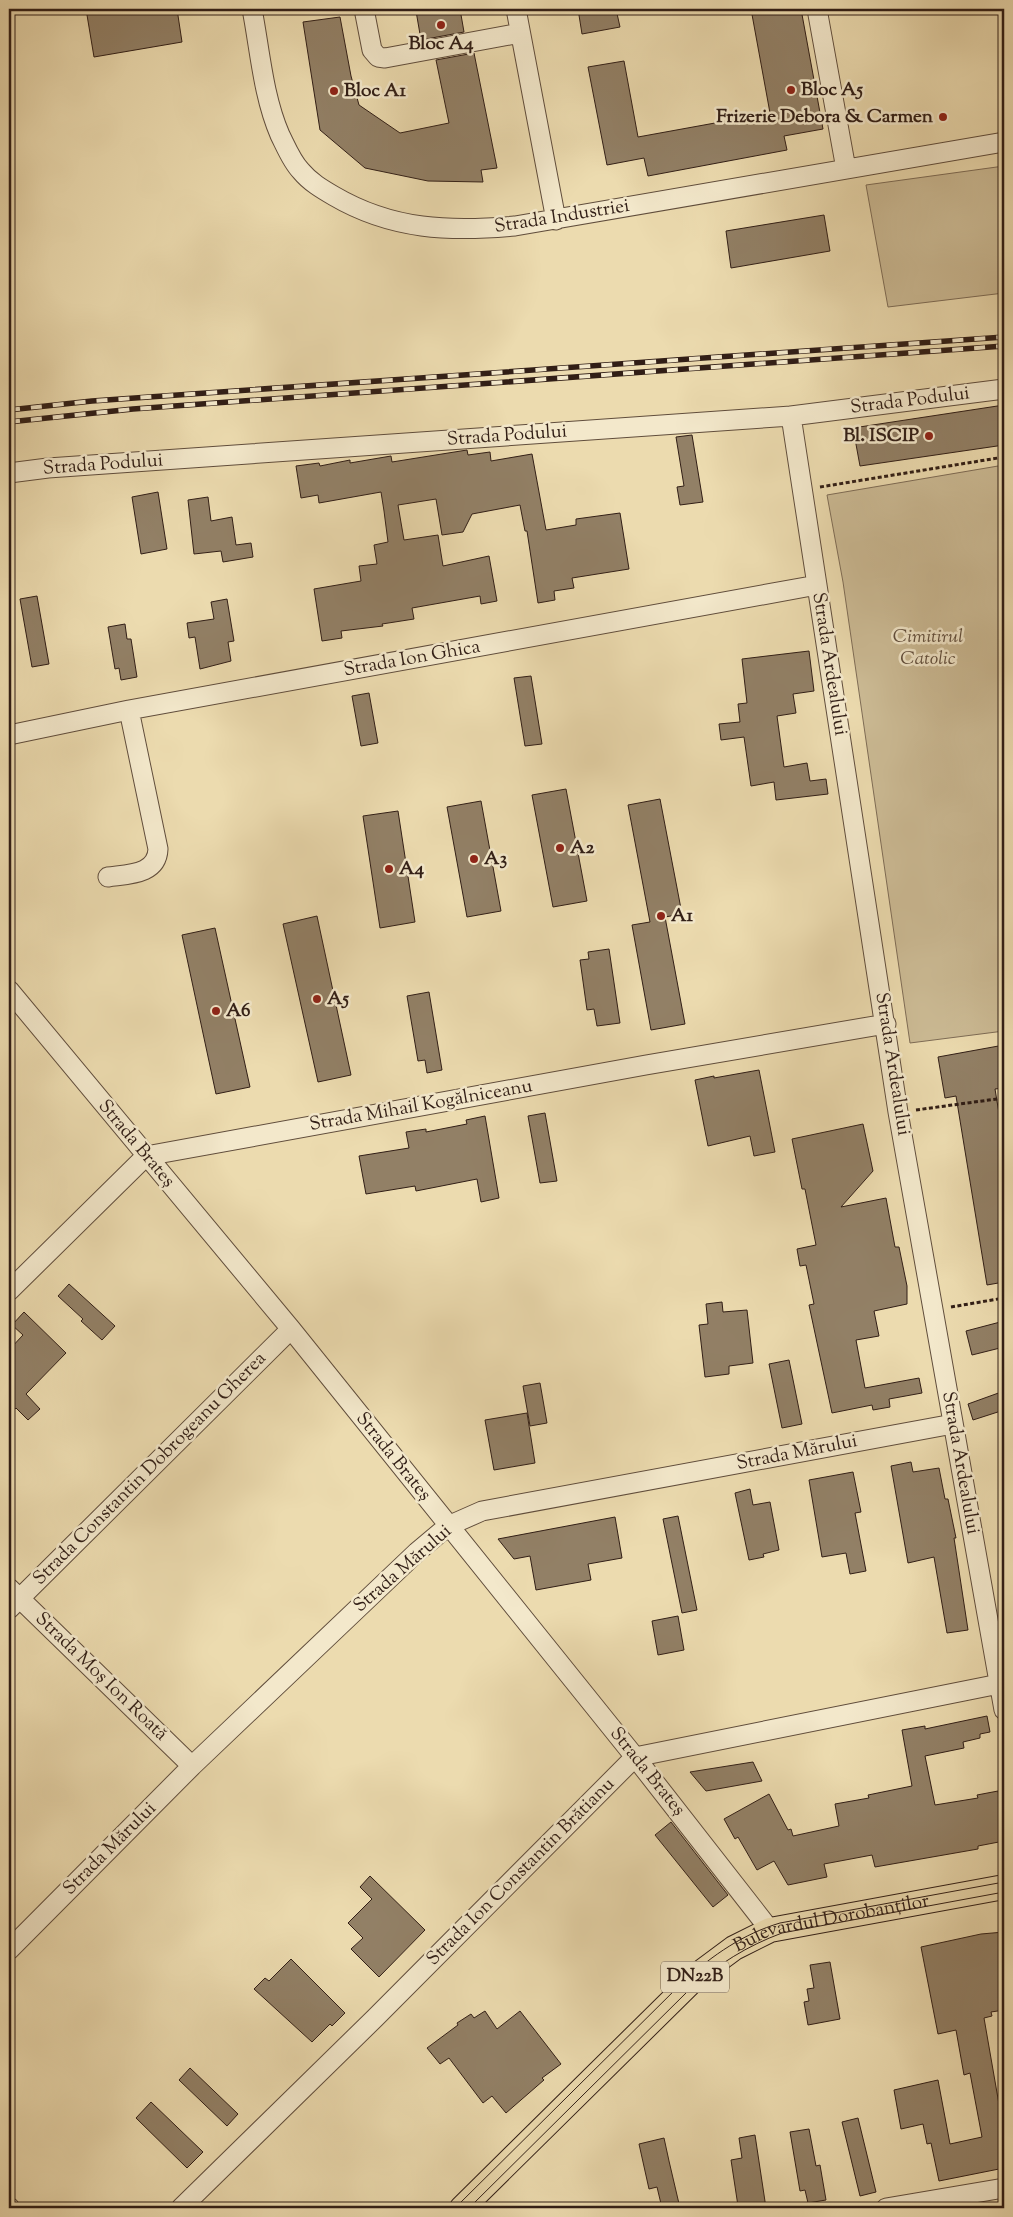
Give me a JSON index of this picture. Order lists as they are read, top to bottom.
{
  "streets": {
    "main road": ["Bulevardul Dorobanților", "DN22B"],
    "street": [
      "Strada Industriei",
      "Strada Podului",
      "Strada Ion Ghica",
      "Strada Ardealului",
      "Strada Mihail Kogălniceanu",
      "Strada Brateș",
      "Strada Mărului",
      "Strada Constantin Dobrogeanu Gherea",
      "Strada Moș Ion Roată",
      "Strada Ion Constantin Brătianu"
    ]
  },
  "crossings": [
    ["Strada Podului", "Strada Ardealului"],
    ["Strada Ion Ghica", "Strada Ardealului"],
    ["Strada Ardealului", "Strada Mihail Kogălniceanu"],
    ["Strada Ardealului", "Strada Mărului"],
    ["Strada Mihail Kogălniceanu", "Strada Brateș"],
    ["Strada Brateș", "Strada Mărului"],
    ["Strada Brateș", "Strada Constantin Dobrogeanu Gherea"],
    ["Strada Brateș", "Strada Ion Constantin Brătianu"],
    ["Strada Brateș", "Bulevardul Dorobanților"],
    ["Strada Mărului", "Strada Moș Ion Roată"],
    ["Strada Constantin Dobrogeanu Gherea", "Strada Moș Ion Roată"]
  ],
  "parks": ["Cimitirul Catolic"],
  "places": [
    "Bloc A4",
    "Bloc A5",
    "Bloc A1",
    "Frizerie Debora & Carmen",
    "Bl. ISCIP",
    "A2",
    "A3",
    "A4",
    "A1",
    "A5",
    "A6"
  ]
}
